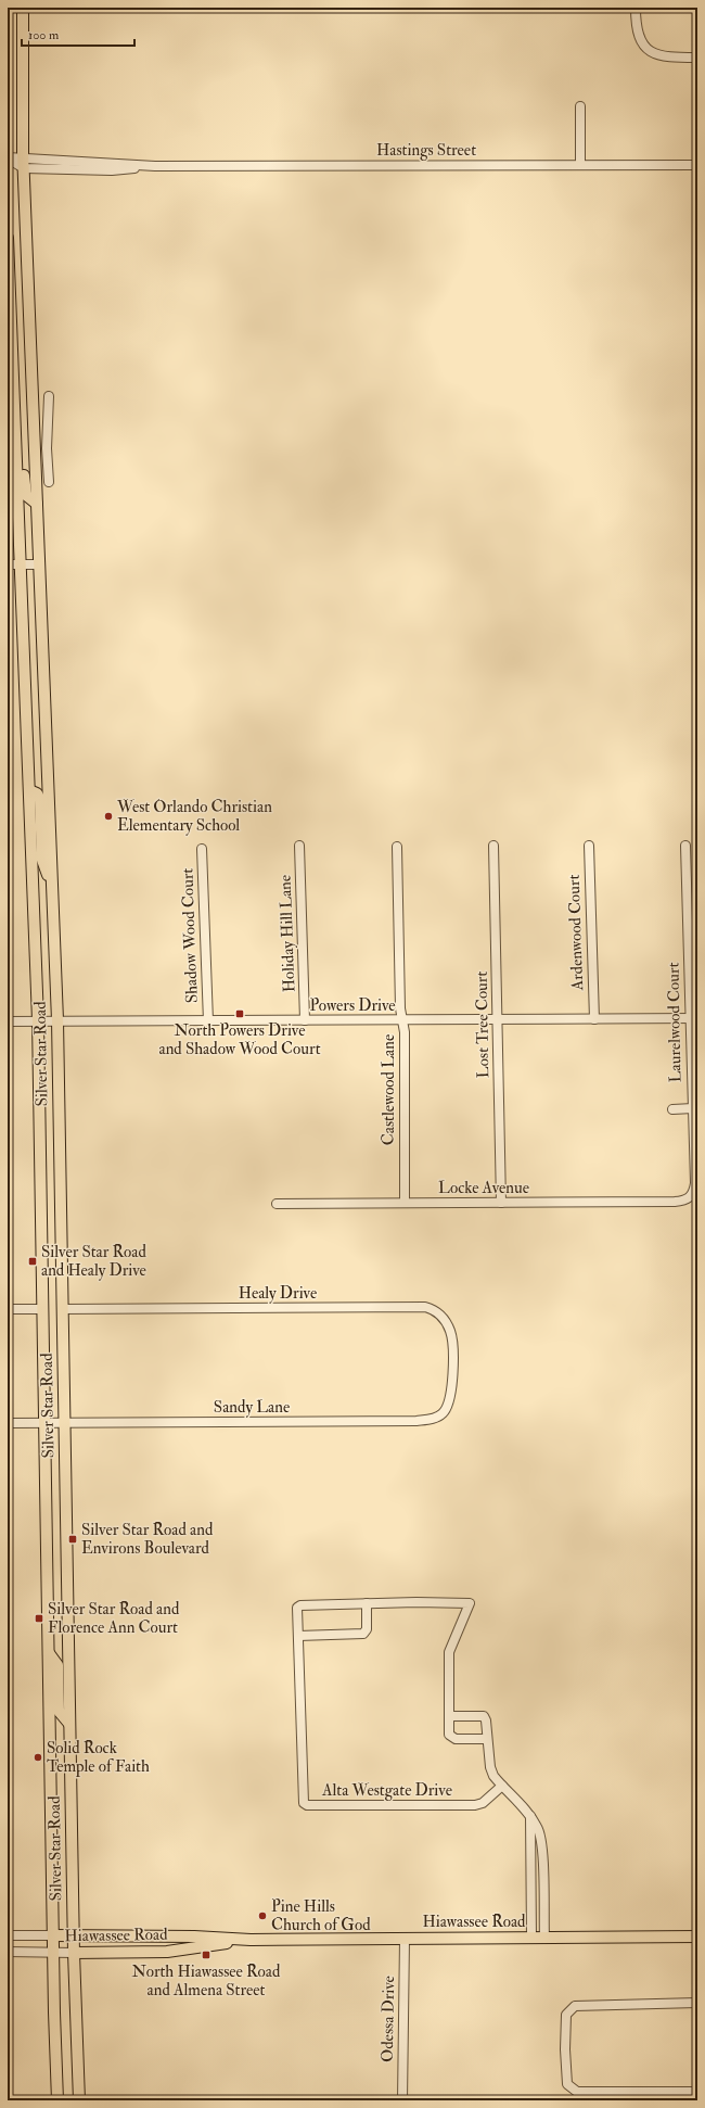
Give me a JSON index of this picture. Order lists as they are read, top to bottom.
{
  "streets": {
    "main road": ["Silver Star Road", "Hiawassee Road"],
    "street": [
      "Hastings Street",
      "Ardenwood Court",
      "Holiday Hill Lane",
      "Shadow Wood Court",
      "Powers Drive",
      "Laurelwood Court",
      "Lost Tree Court",
      "Castlewood Lane",
      "Locke Avenue",
      "Healy Drive",
      "Sandy Lane",
      "Alta Westgate Drive",
      "Odessa Drive"
    ]
  },
  "crossings": [
    ["Hastings Street", "Silver Star Road"],
    ["Ardenwood Court", "Powers Drive"],
    ["Holiday Hill Lane", "Powers Drive"],
    ["Shadow Wood Court", "Powers Drive"],
    ["Powers Drive", "Laurelwood Court"],
    ["Powers Drive", "Lost Tree Court"],
    ["Powers Drive", "Silver Star Road"],
    ["Powers Drive", "Castlewood Lane"],
    ["Laurelwood Court", "Locke Avenue"],
    ["Lost Tree Court", "Locke Avenue"],
    ["Silver Star Road", "Healy Drive"],
    ["Silver Star Road", "Sandy Lane"],
    ["Silver Star Road", "Hiawassee Road"],
    ["Castlewood Lane", "Locke Avenue"],
    ["Healy Drive", "Sandy Lane"],
    ["Hiawassee Road", "Odessa Drive"]
  ],
  "places": {
    "other": ["West Orlando Christian Elementary School", "Solid Rock Temple of Faith", "Pine Hills Church of God"],
    "transit": [
      "North Powers Drive and Shadow Wood Court",
      "Silver Star Road and Healy Drive",
      "Silver Star Road and Environs Boulevard",
      "Silver Star Road and Florence Ann Court",
      "North Hiawassee Road and Almena Street"
    ]
  },
  "scale_bar": "100 m"
}
